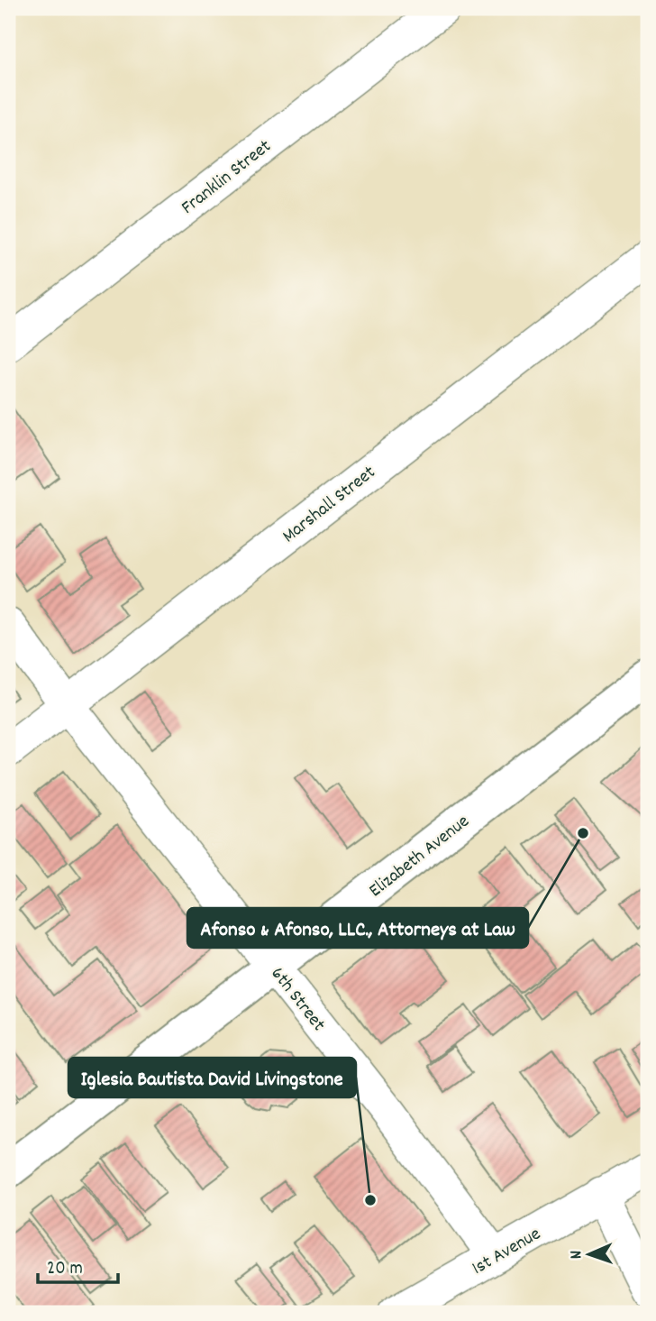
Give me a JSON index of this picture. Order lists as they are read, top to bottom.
{
  "streets": {
    "street": [
      "Franklin Street",
      "Marshall Street",
      "Elizabeth Avenue",
      "6th Street",
      "1st Avenue"
    ]
  },
  "crossings": [
    ["Marshall Street", "6th Street"],
    ["Elizabeth Avenue", "6th Street"],
    ["6th Street", "1st Avenue"]
  ],
  "places": ["Afonso & Afonso, LLC., Attorneys at Law", "Iglesia Bautista David Livingstone"],
  "scale_bar": "20 m",
  "north": "left"
}
